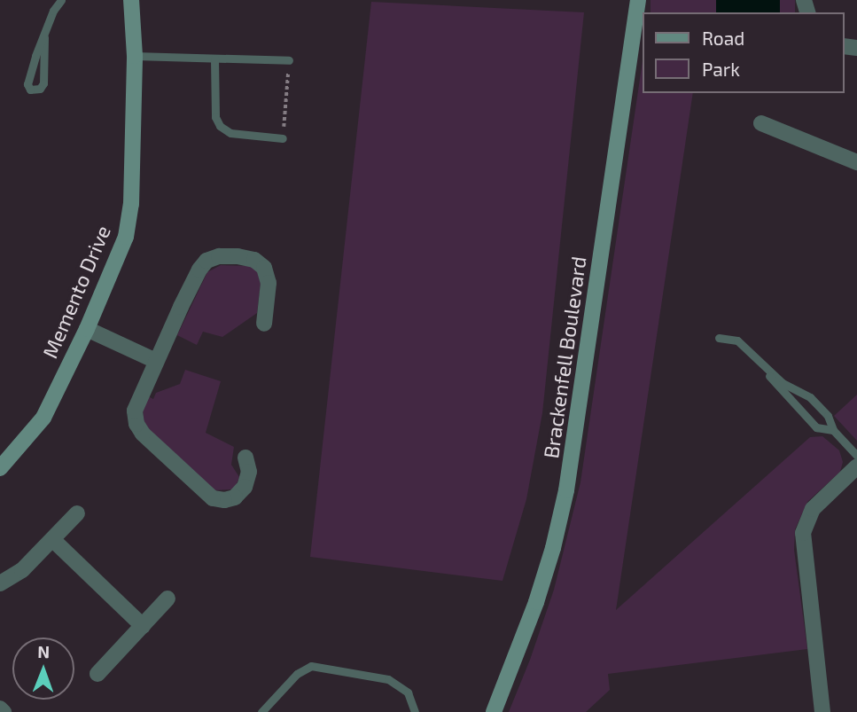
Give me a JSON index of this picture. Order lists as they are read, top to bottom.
{
  "streets": {
    "street": ["Memento Drive", "Brackenfell Boulevard"]
  },
  "legend": ["Road", "Park"],
  "north": "top"
}
